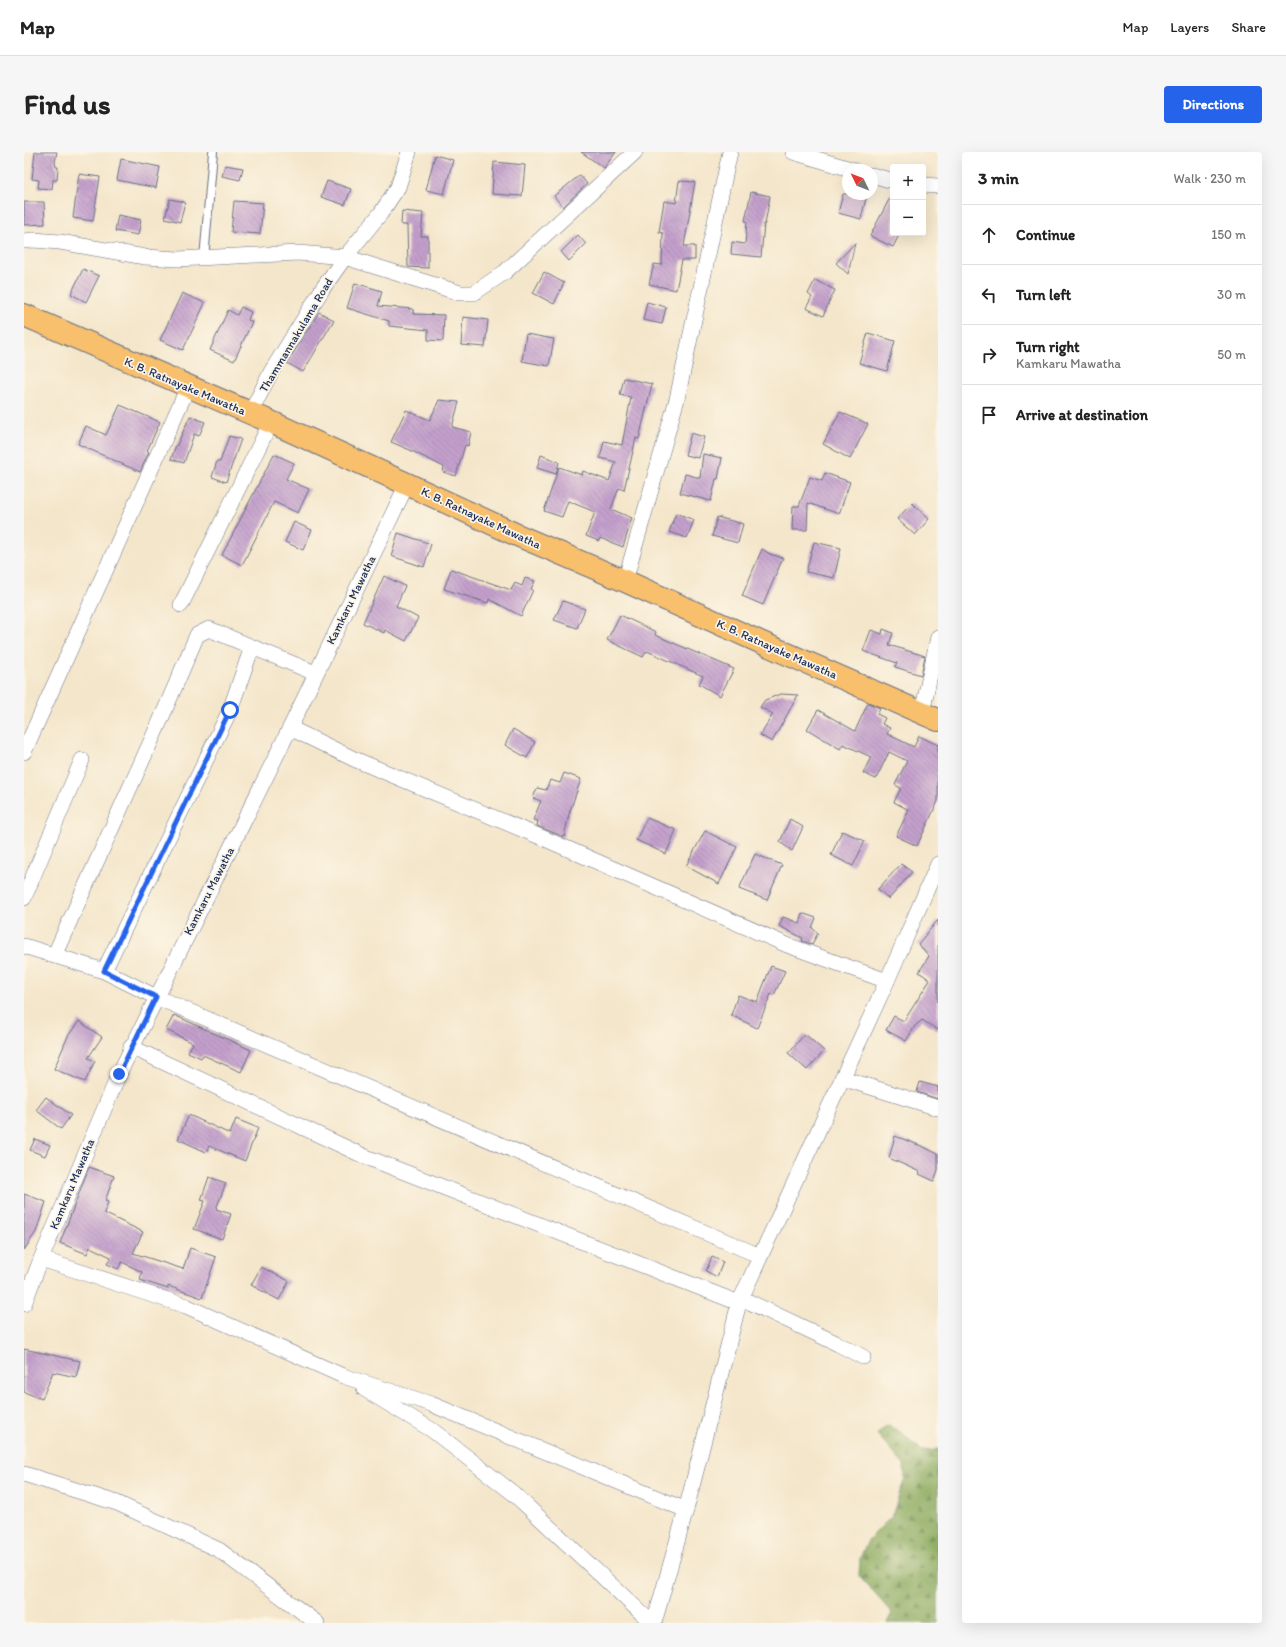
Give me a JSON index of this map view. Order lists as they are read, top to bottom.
{
  "streets": {
    "highway": ["K. B. Ratnayake Mawatha"],
    "street": ["Thammannakulama Road", "Kamkaru Mawatha"]
  },
  "crossings": [
    ["Thammannakulama Road", "K. B. Ratnayake Mawatha"],
    ["K. B. Ratnayake Mawatha", "Kamkaru Mawatha"]
  ],
  "north": "top left",
  "page": {
    "header": "Map",
    "nav": ["Map", "Layers", "Share"],
    "buttons": "Directions",
    "title": "Find us",
    "heading": ["3 min", "Walk · 230 m"],
    "map_buttons": ["+", "−"],
    "list": [
      ["Continue", "150 m"],
      ["Turn left", "30 m"],
      ["Turn right", "Kamkaru Mawatha", "50 m"],
      "Arrive at destination"
    ]
  }
}
